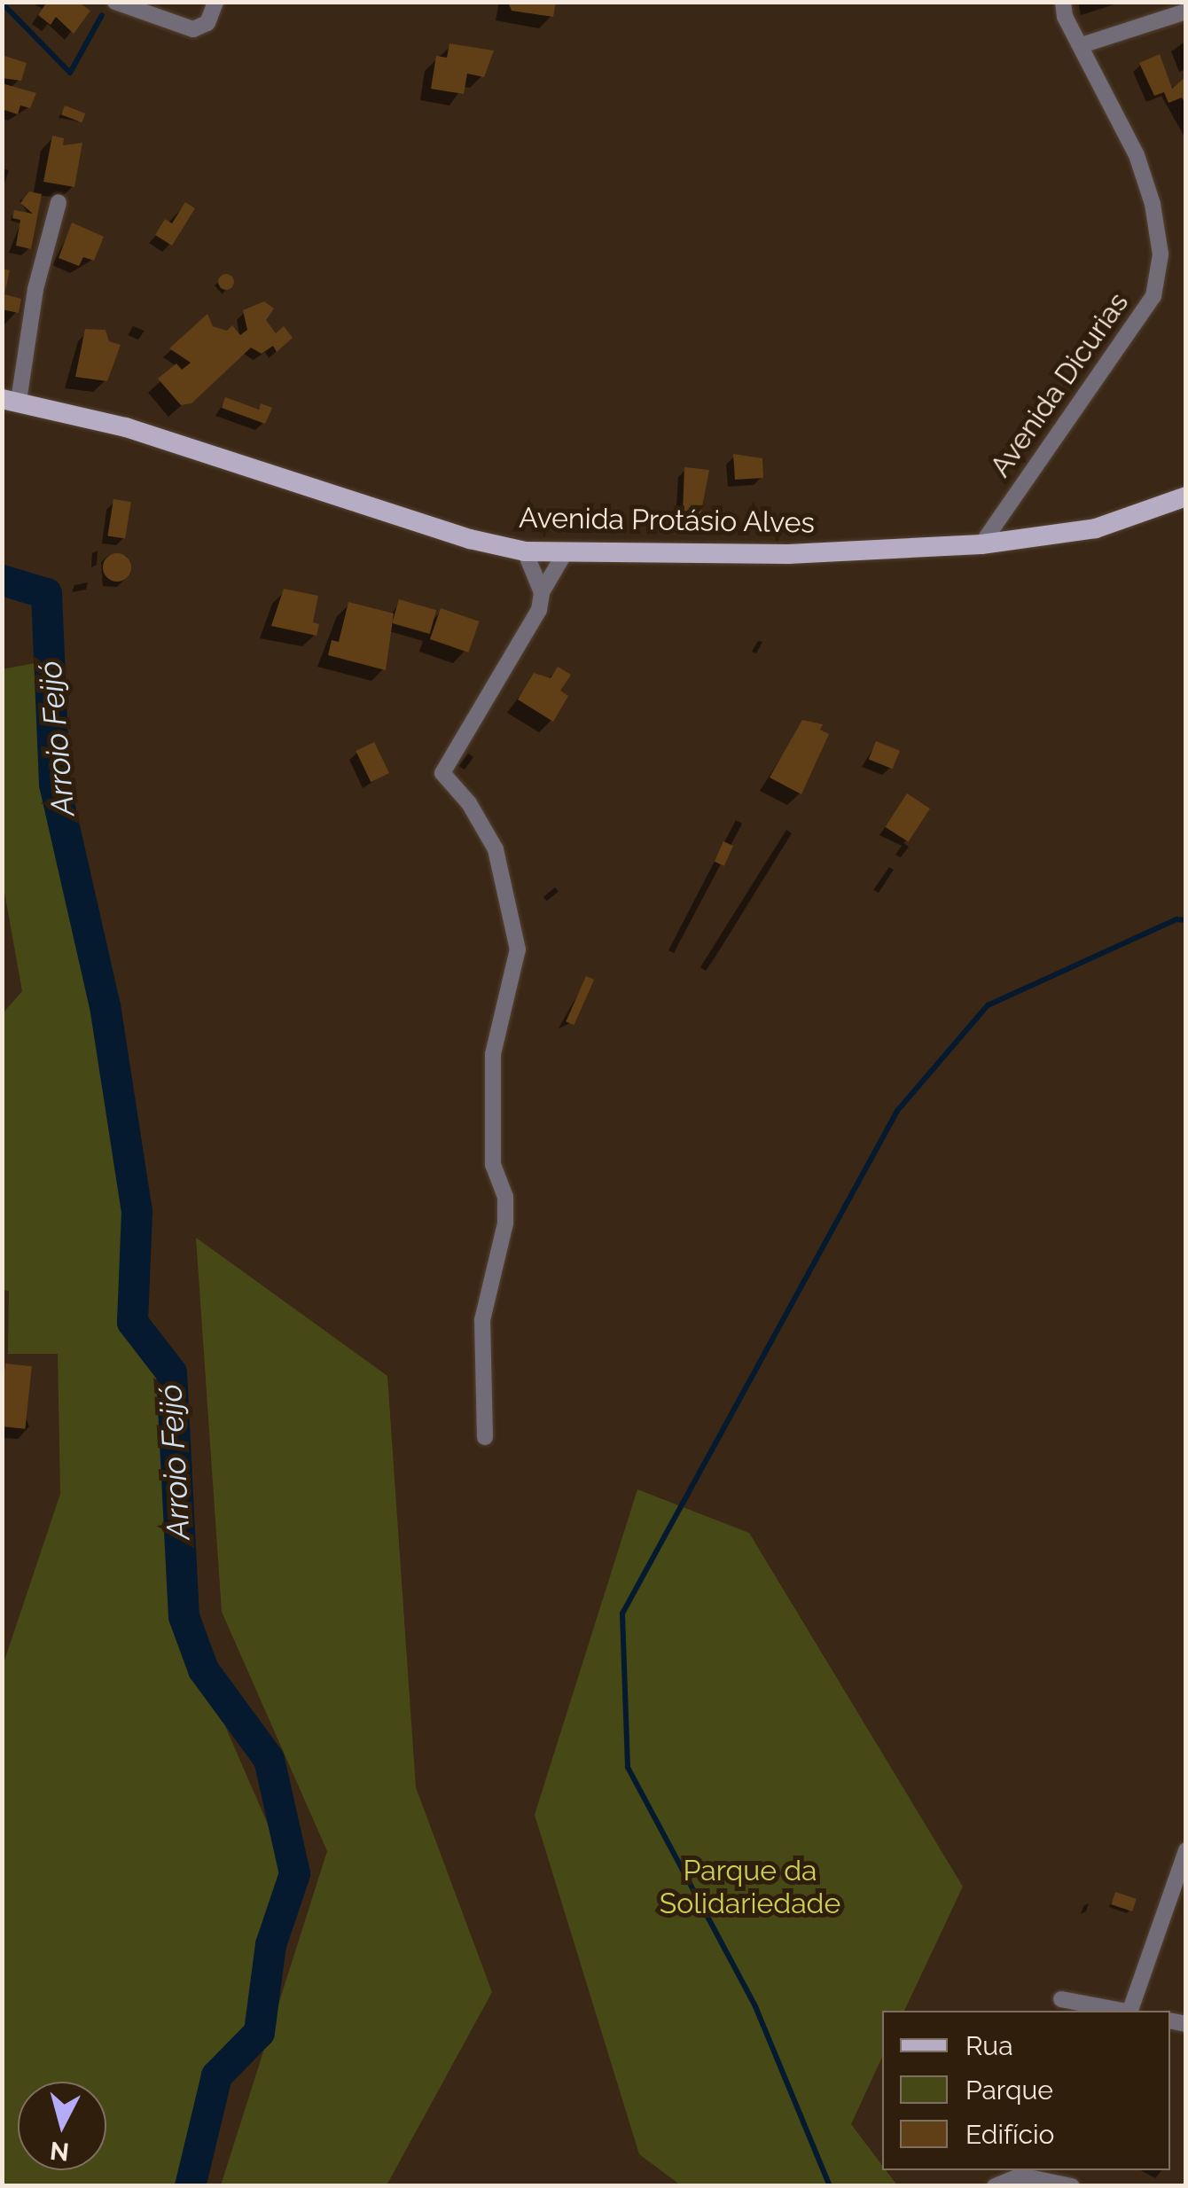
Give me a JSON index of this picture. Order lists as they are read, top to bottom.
{
  "streets": {
    "main road": ["Avenida Protásio Alves"],
    "street": ["Avenida Dicurias"]
  },
  "crossings": [
    ["Avenida Dicurias", "Avenida Protásio Alves"]
  ],
  "water": ["Arroio Feijó"],
  "parks": ["Parque da Solidariedade"],
  "legend": ["Rua", "Parque", "Edifício"],
  "north": "bottom"
}
